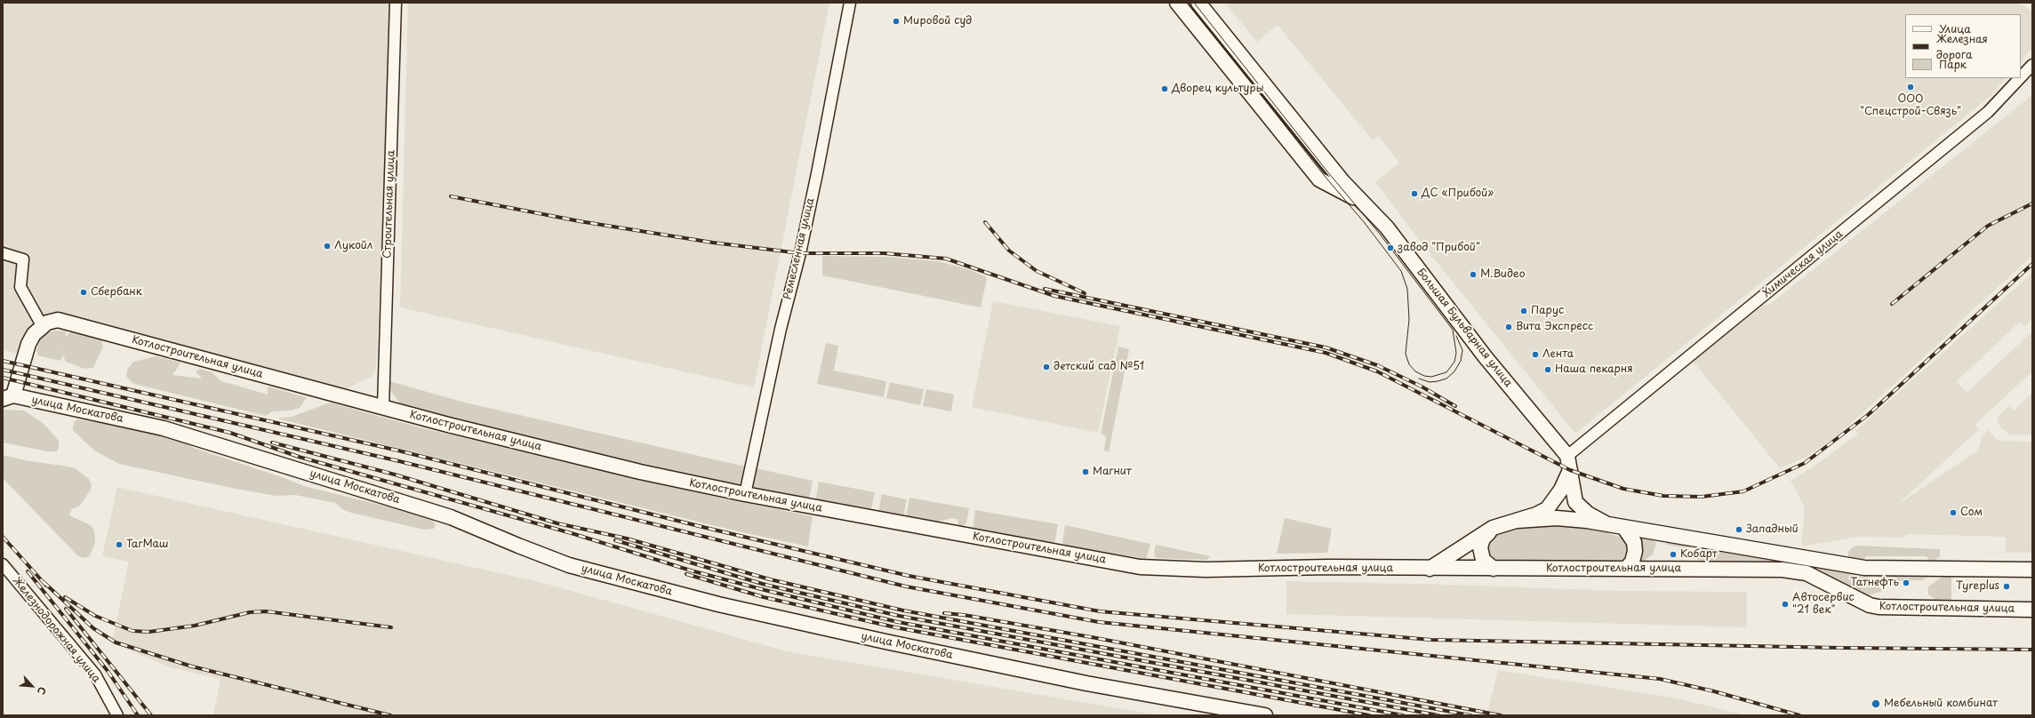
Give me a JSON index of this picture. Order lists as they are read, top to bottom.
{
  "streets": {
    "main road": ["Большая Бульварная улица", "Котлостроительная улица", "улица Москатова"],
    "street": [
      "Строительная улица",
      "Ремесленная улица",
      "Химическая улица",
      "Железнодорожная улица"
    ]
  },
  "crossings": [
    ["Строительная улица", "Котлостроительная улица"],
    ["Ремесленная улица", "Котлостроительная улица"],
    ["Химическая улица", "Большая Бульварная улица"]
  ],
  "places": [
    "Мировой суд",
    "ООО \"Спецстрой-Связь\"",
    "Дворец культуры",
    "ДC «Прибой»",
    "Лукойл",
    "завод \"Прибой\"",
    "М.Видео",
    "Сбербанк",
    "Парус",
    "Вита Экспресс",
    "Лента",
    "детский сад №51",
    "Наша пекарня",
    "Магнит",
    "Сом",
    "Западный",
    "ТагМаш",
    "Кобарт",
    "Татнефть",
    "Tyreplus",
    "Автосервис \"21 век\"",
    "Мебельный комбинат"
  ],
  "legend": ["Улица", "Железная дорога", "Парк"],
  "north": "bottom right"
}
